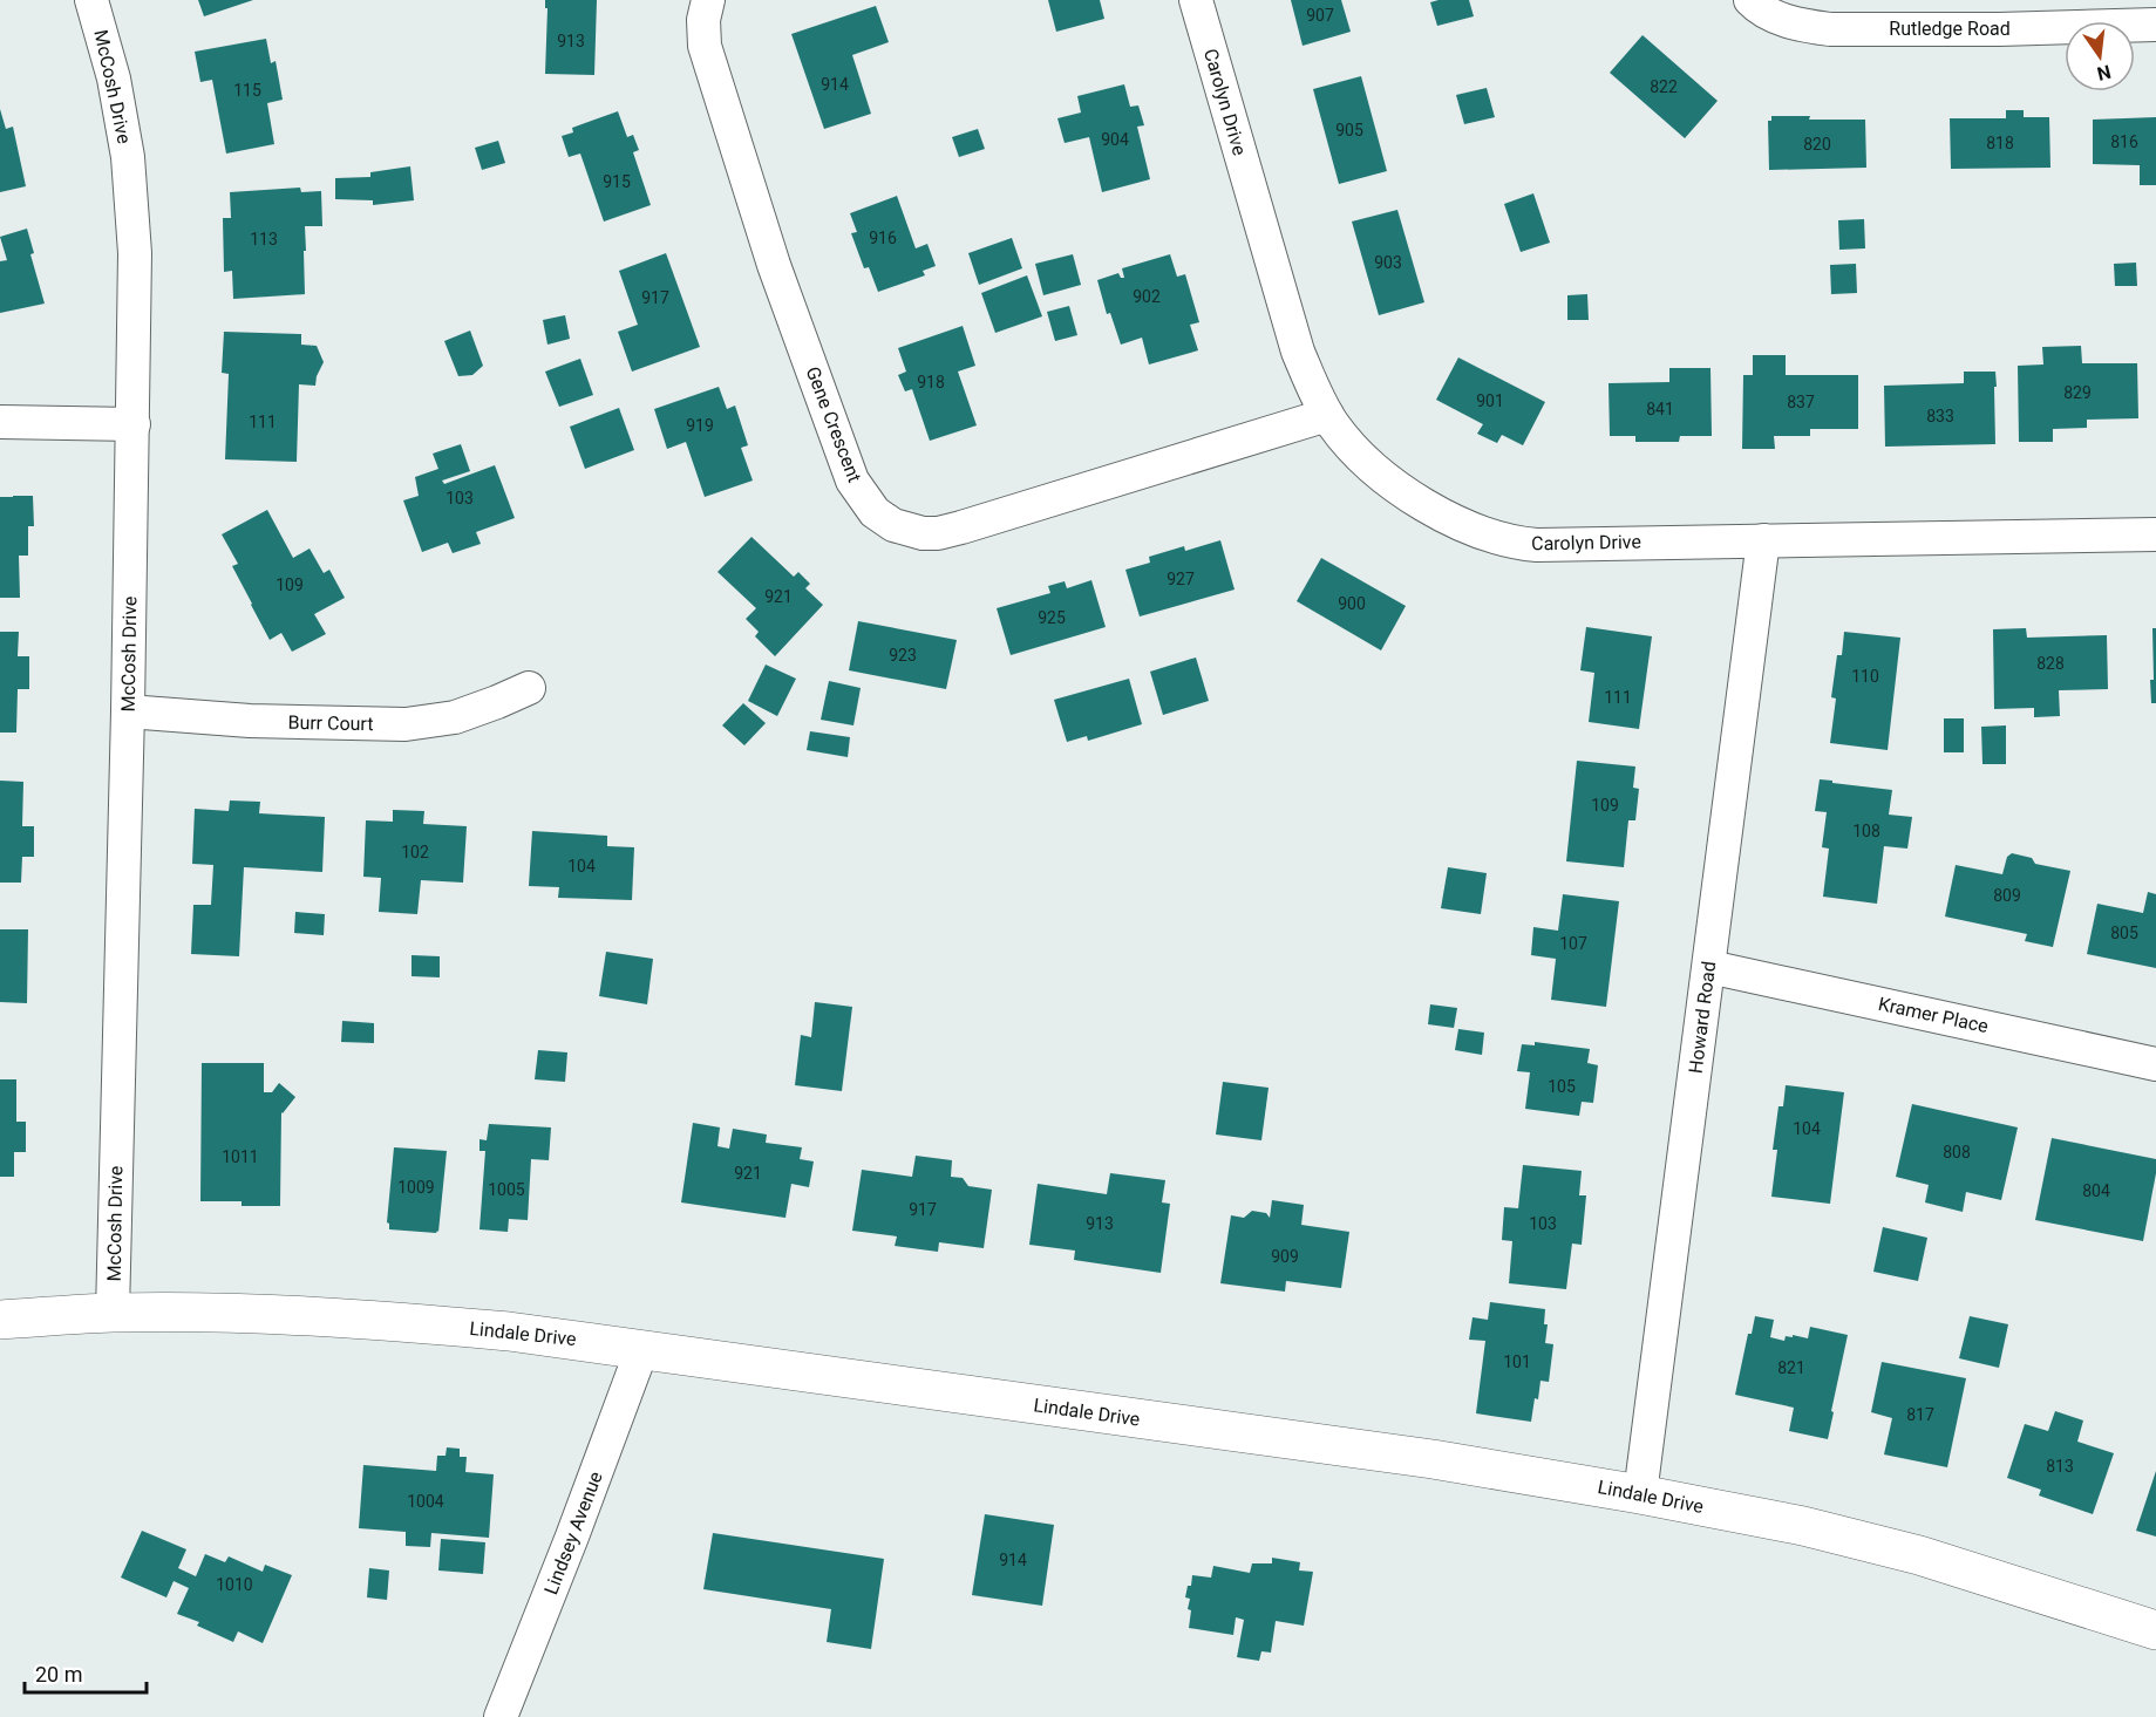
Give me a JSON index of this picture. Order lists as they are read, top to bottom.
{
  "streets": {
    "street": [
      "Rutledge Road",
      "McCosh Drive",
      "Carolyn Drive",
      "Gene Crescent",
      "Burr Court",
      "Kramer Place",
      "Howard Road",
      "Lindale Drive",
      "Lindsey Avenue"
    ]
  },
  "crossings": [
    ["McCosh Drive", "Burr Court"],
    ["McCosh Drive", "Lindale Drive"],
    ["Carolyn Drive", "Gene Crescent"],
    ["Carolyn Drive", "Howard Road"],
    ["Kramer Place", "Howard Road"],
    ["Howard Road", "Lindale Drive"],
    ["Lindale Drive", "Lindsey Avenue"]
  ],
  "house_numbers": [
    "907",
    "913",
    "914",
    "822",
    "115",
    "905",
    "904",
    "816",
    "818",
    "820",
    "915",
    "916",
    "113",
    "903",
    "902",
    "917",
    "918",
    "829",
    "901",
    "837",
    "841",
    "833",
    "111",
    "919",
    "103",
    "927",
    "109",
    "921",
    "900",
    "925",
    "923",
    "828",
    "110",
    "111",
    "109",
    "108",
    "102",
    "104",
    "809",
    "805",
    "107",
    "105",
    "104",
    "808",
    "1011",
    "921",
    "1009",
    "1005",
    "804",
    "917",
    "913",
    "103",
    "909",
    "101",
    "821",
    "817",
    "813",
    "1004",
    "914",
    "1010"
  ],
  "scale_bar": "20 m",
  "north": "bottom"
}
